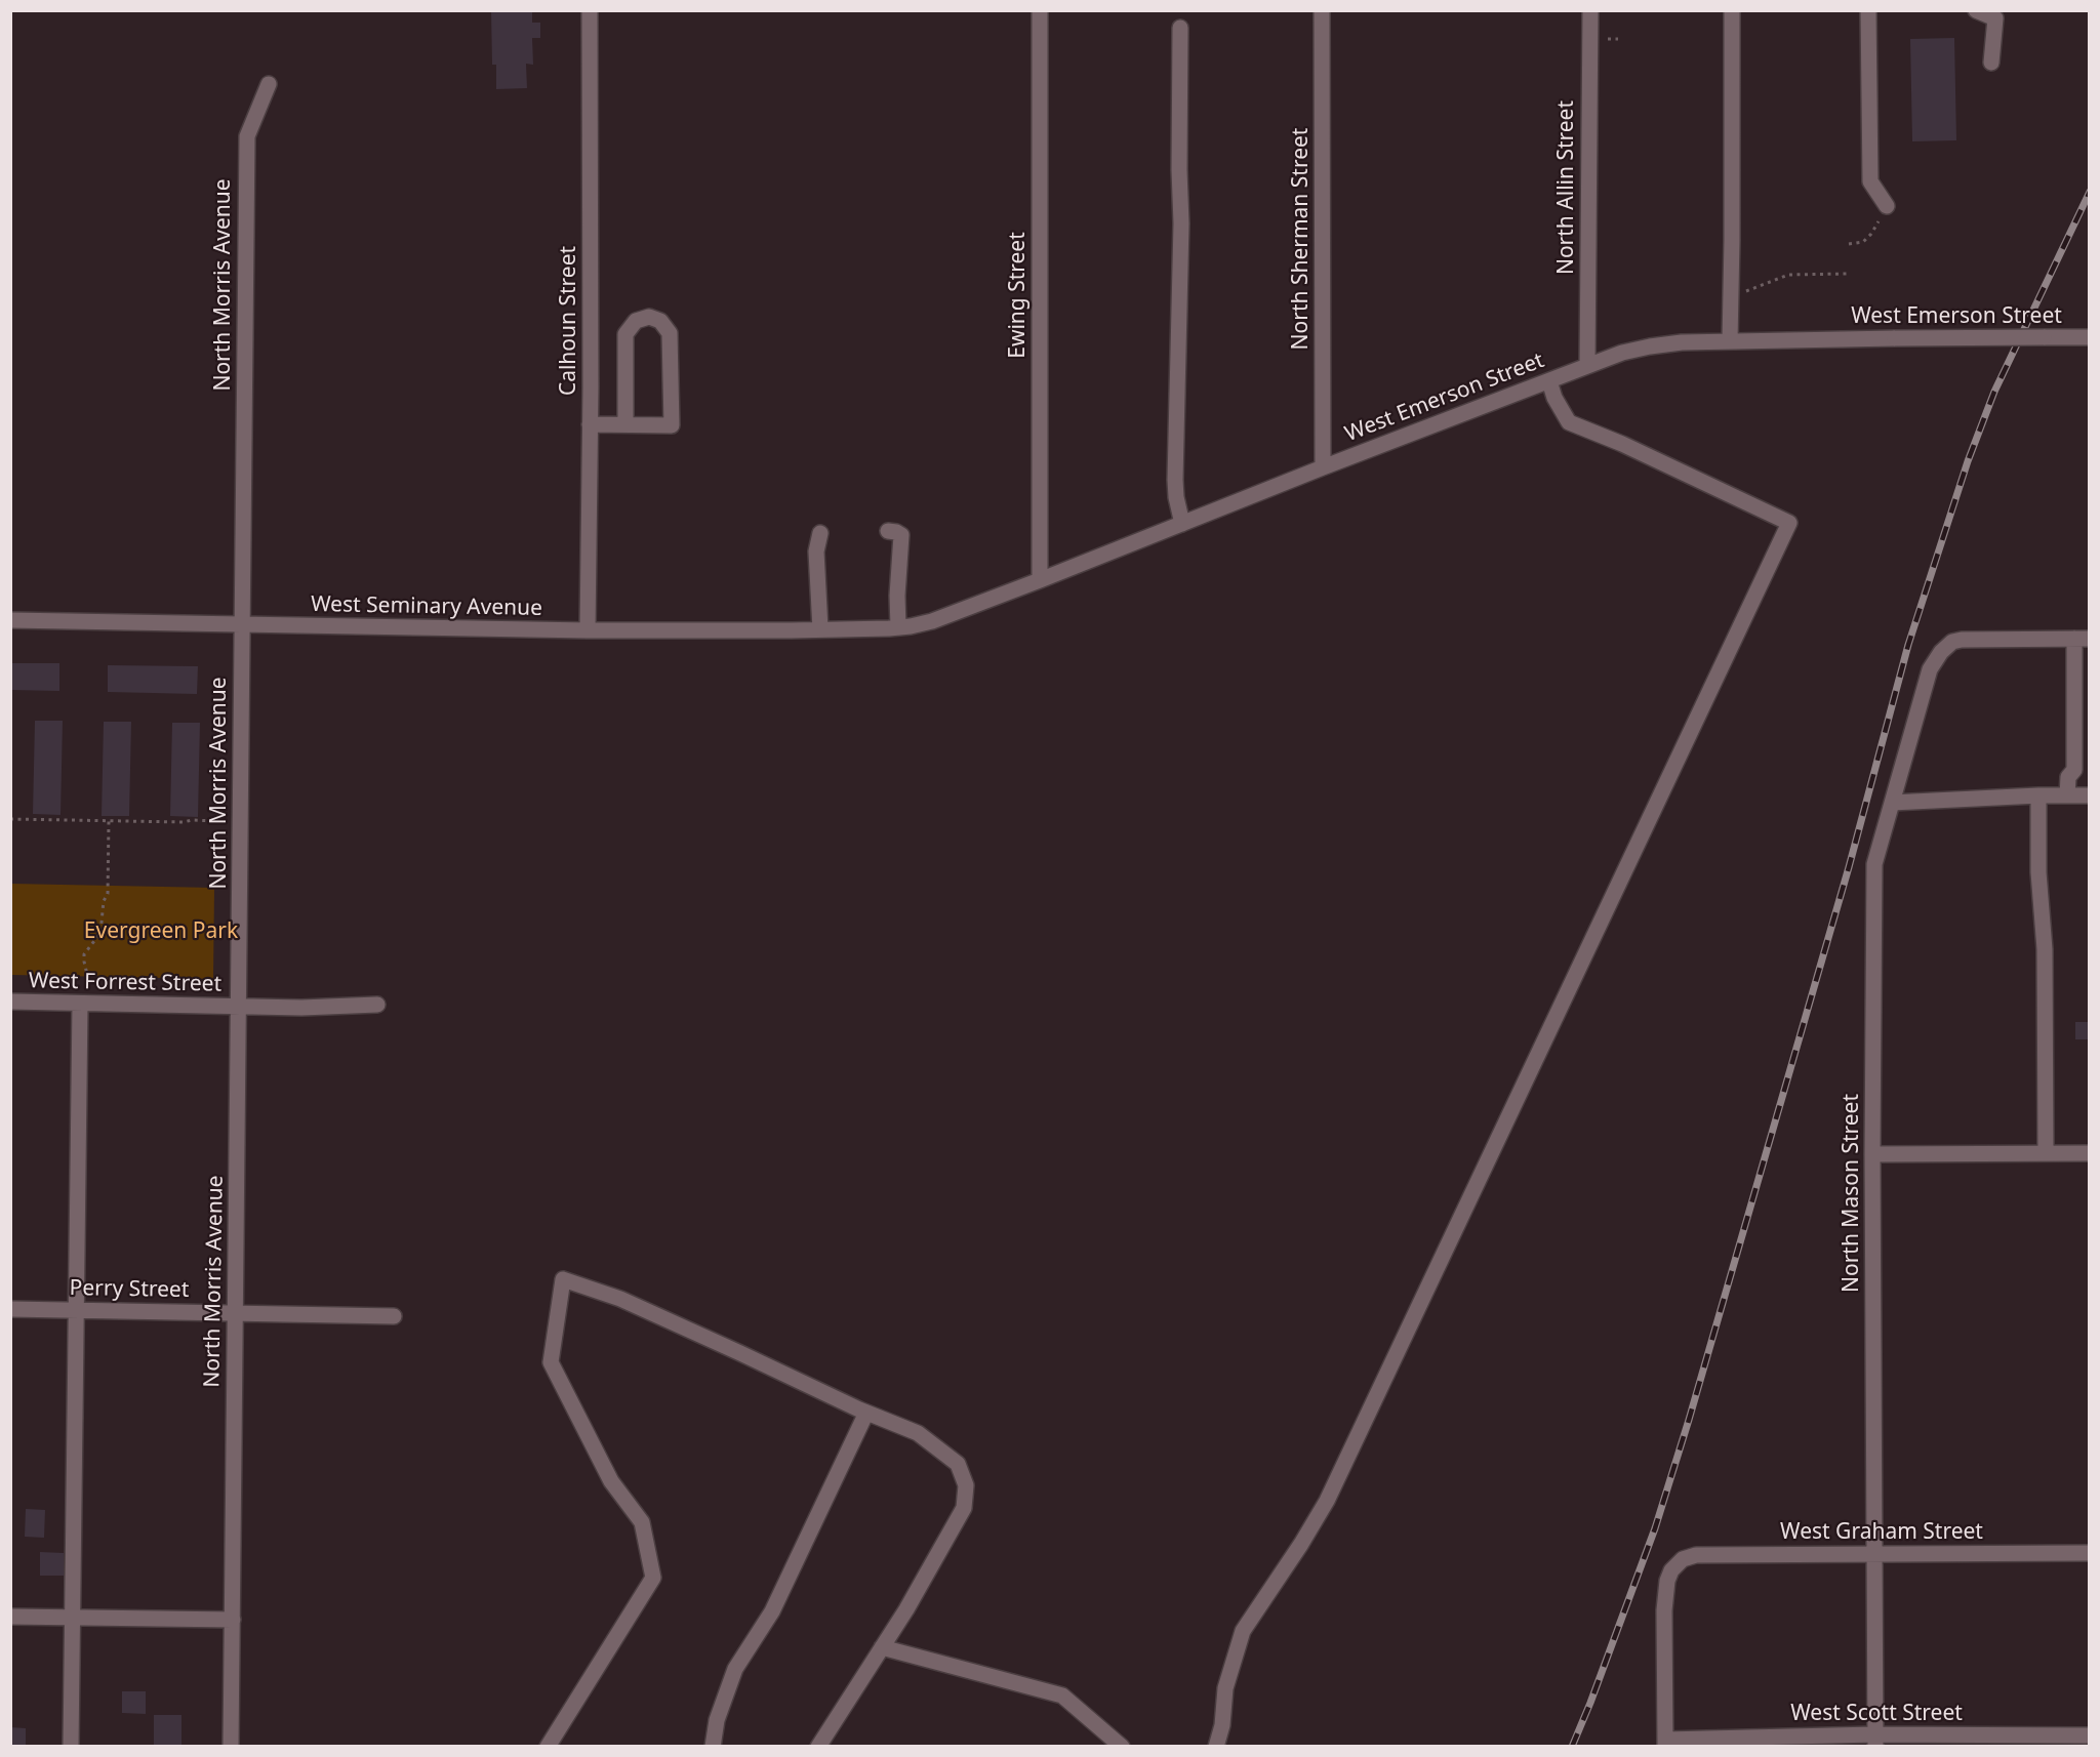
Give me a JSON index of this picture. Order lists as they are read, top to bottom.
{
  "streets": {
    "street": [
      "North Allin Street",
      "North Sherman Street",
      "North Morris Avenue",
      "Ewing Street",
      "West Emerson Street",
      "Calhoun Street",
      "West Seminary Avenue",
      "West Forrest Street",
      "North Mason Street",
      "Perry Street",
      "West Graham Street",
      "West Scott Street"
    ]
  },
  "crossings": [
    ["North Allin Street", "West Emerson Street"],
    ["North Sherman Street", "West Emerson Street"],
    ["North Morris Avenue", "West Seminary Avenue"],
    ["North Morris Avenue", "West Forrest Street"],
    ["North Morris Avenue", "Perry Street"],
    ["Ewing Street", "West Emerson Street"],
    ["West Emerson Street", "West Seminary Avenue"],
    ["Calhoun Street", "West Seminary Avenue"],
    ["North Mason Street", "West Graham Street"],
    ["North Mason Street", "West Scott Street"],
    ["West Graham Street", "West Scott Street"]
  ],
  "parks": ["Evergreen Park"]
}
